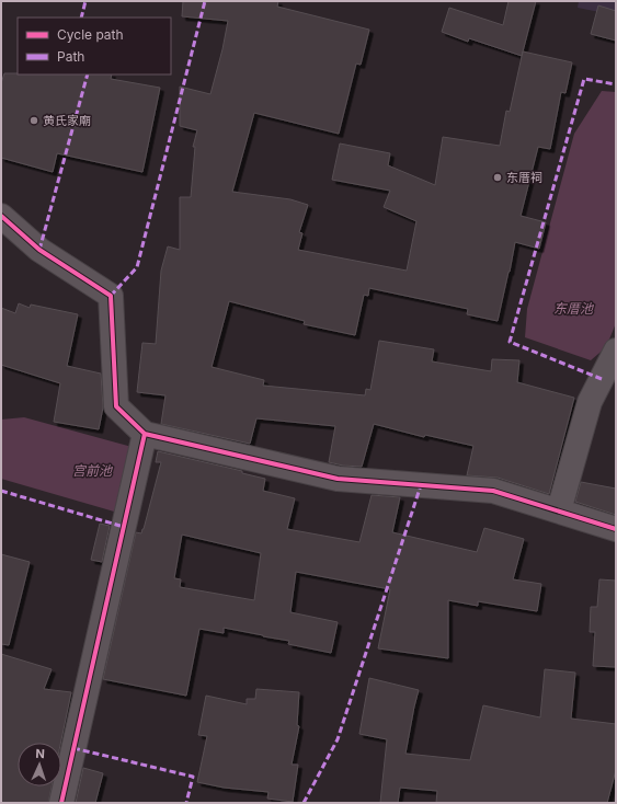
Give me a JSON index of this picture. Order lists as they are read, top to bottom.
{
  "water": ["东厝池", "宫前池"],
  "places": ["黄氏家廟", "东厝祠"],
  "legend": ["Cycle path", "Path"],
  "north": "top"
}
